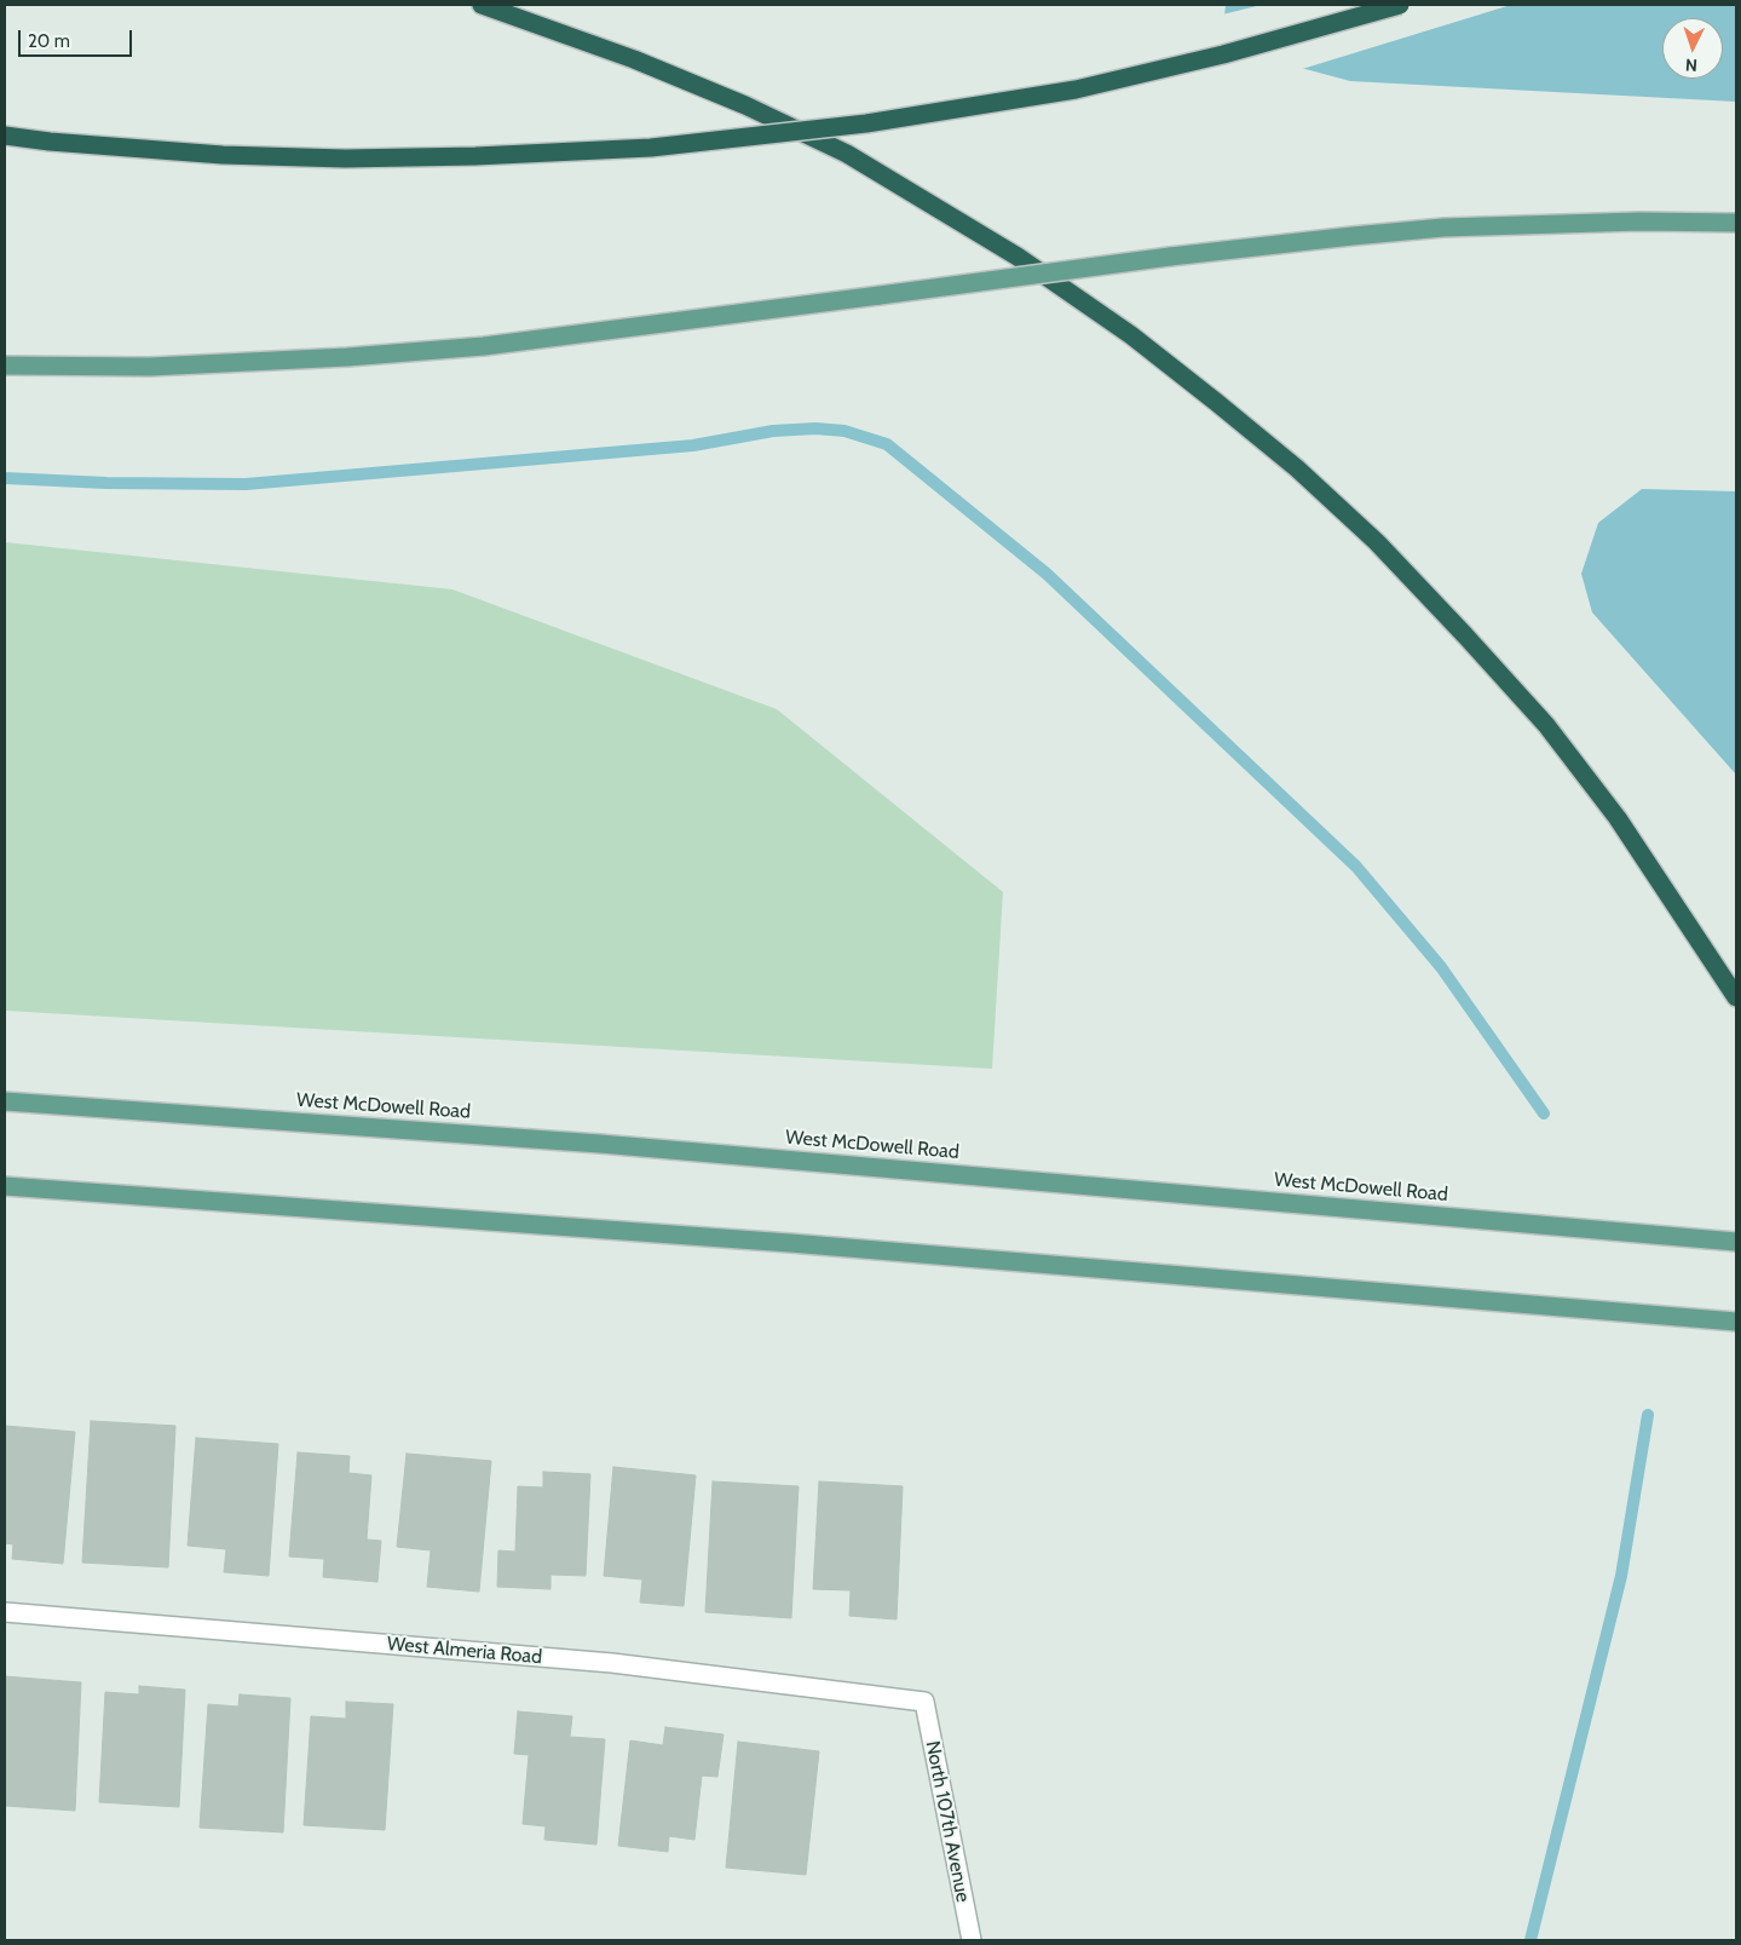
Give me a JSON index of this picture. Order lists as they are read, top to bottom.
{
  "streets": {
    "main road": ["West McDowell Road"],
    "street": ["West Almeria Road", "North 107th Avenue"]
  },
  "crossings": [
    ["West Almeria Road", "North 107th Avenue"]
  ],
  "scale_bar": "20 m",
  "north": "bottom"
}
